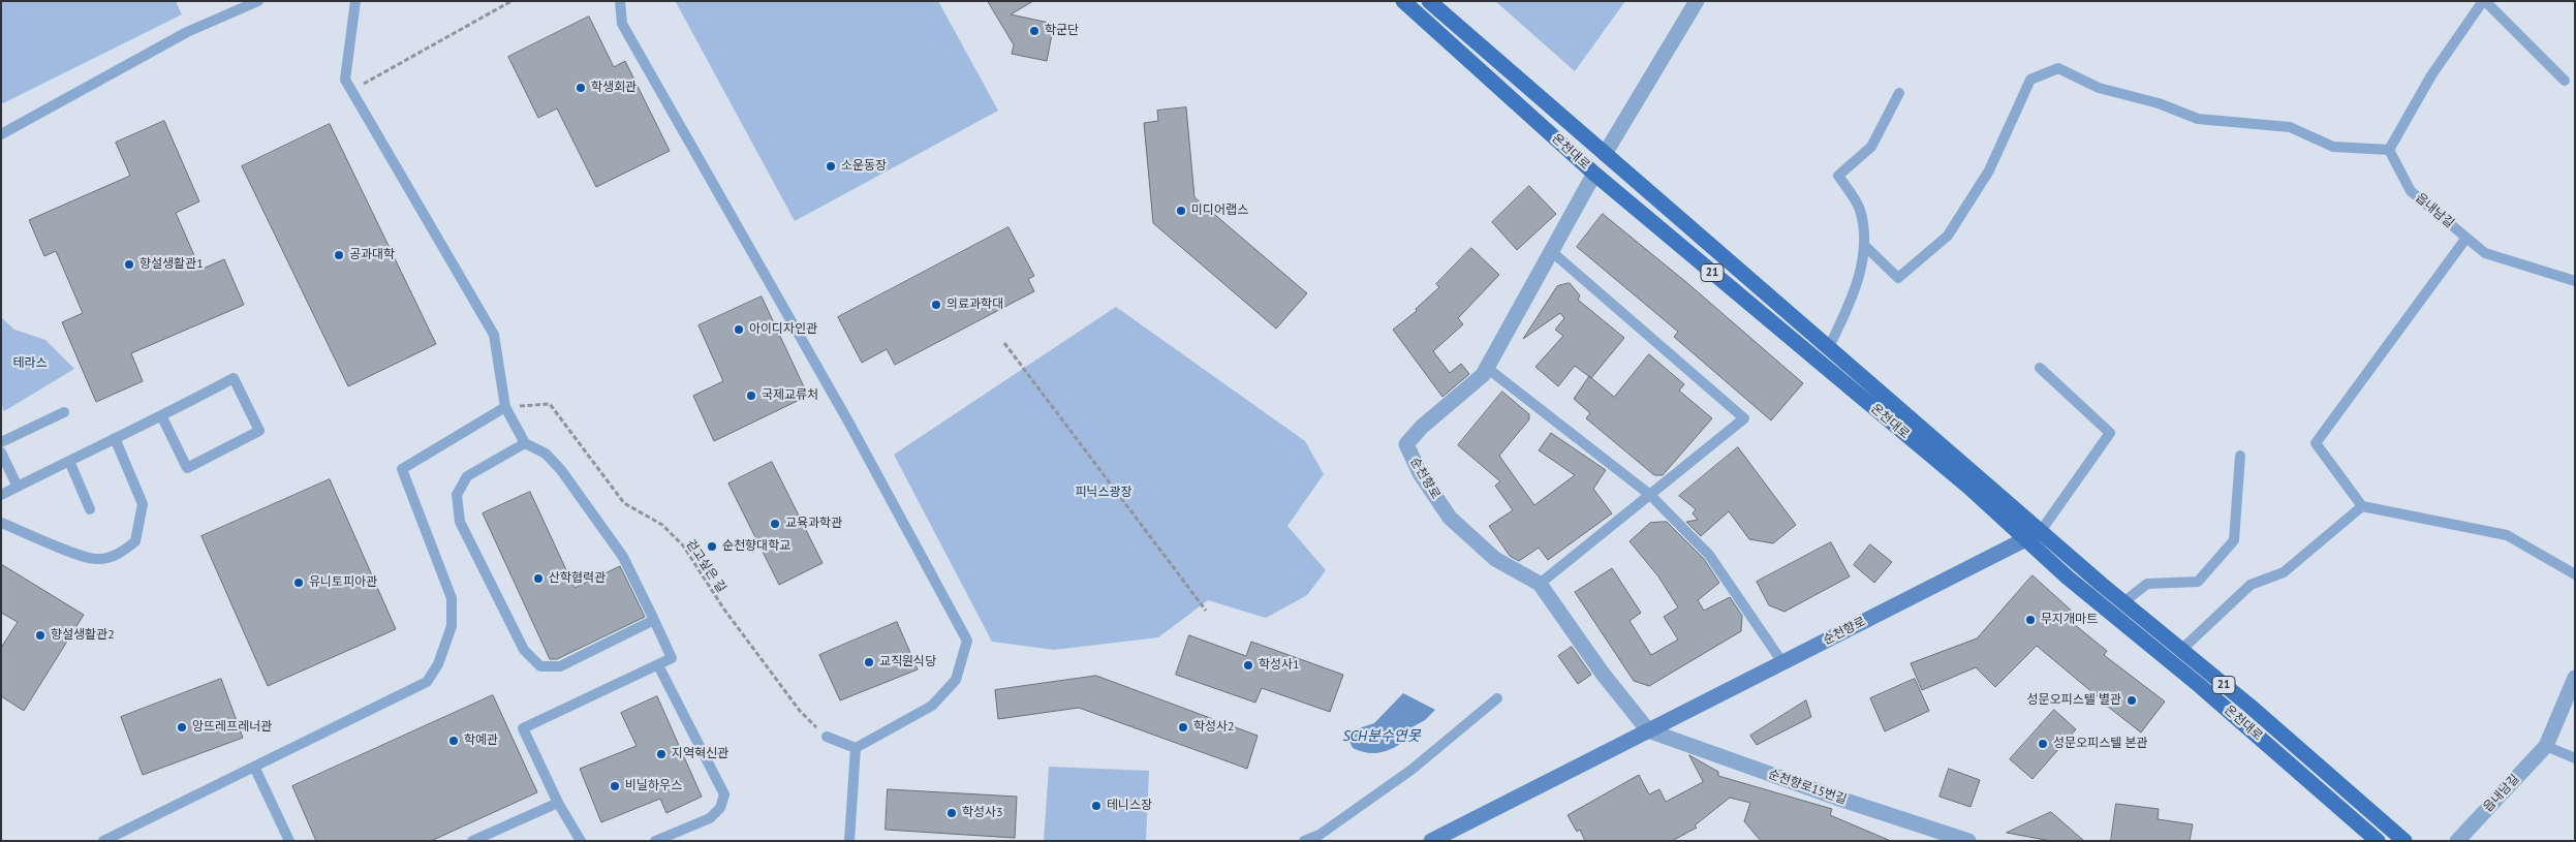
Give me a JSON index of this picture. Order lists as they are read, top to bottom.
{
  "streets": {
    "main road": ["온천대로", "21", "순천향로"],
    "street": ["읍내남길", "순천향로15번길"],
    "path": ["걷고싶은 길"]
  },
  "crossings": [
    ["온천대로", "순천향로"],
    ["순천향로", "순천향로15번길"]
  ],
  "water": ["SCH분수연못"],
  "parks": ["테라스", "피닉스광장"],
  "places": [
    "학군단",
    "학생회관",
    "소운동장",
    "미디어랩스",
    "공과대학",
    "향설생활관1",
    "의료과학대",
    "아이디자인관",
    "국제교류처",
    "교육과학관",
    "순천향대학교",
    "산학협력관",
    "유니토피아관",
    "무지개마트",
    "향설생활관2",
    "교직원식당",
    "학성사1",
    "성문오피스텔 별관",
    "앙뜨레프레너관",
    "학성사2",
    "학예관",
    "성문오피스텔 본관",
    "지역혁신관",
    "비닐하우스",
    "테니스장",
    "학성사3"
  ]
}
